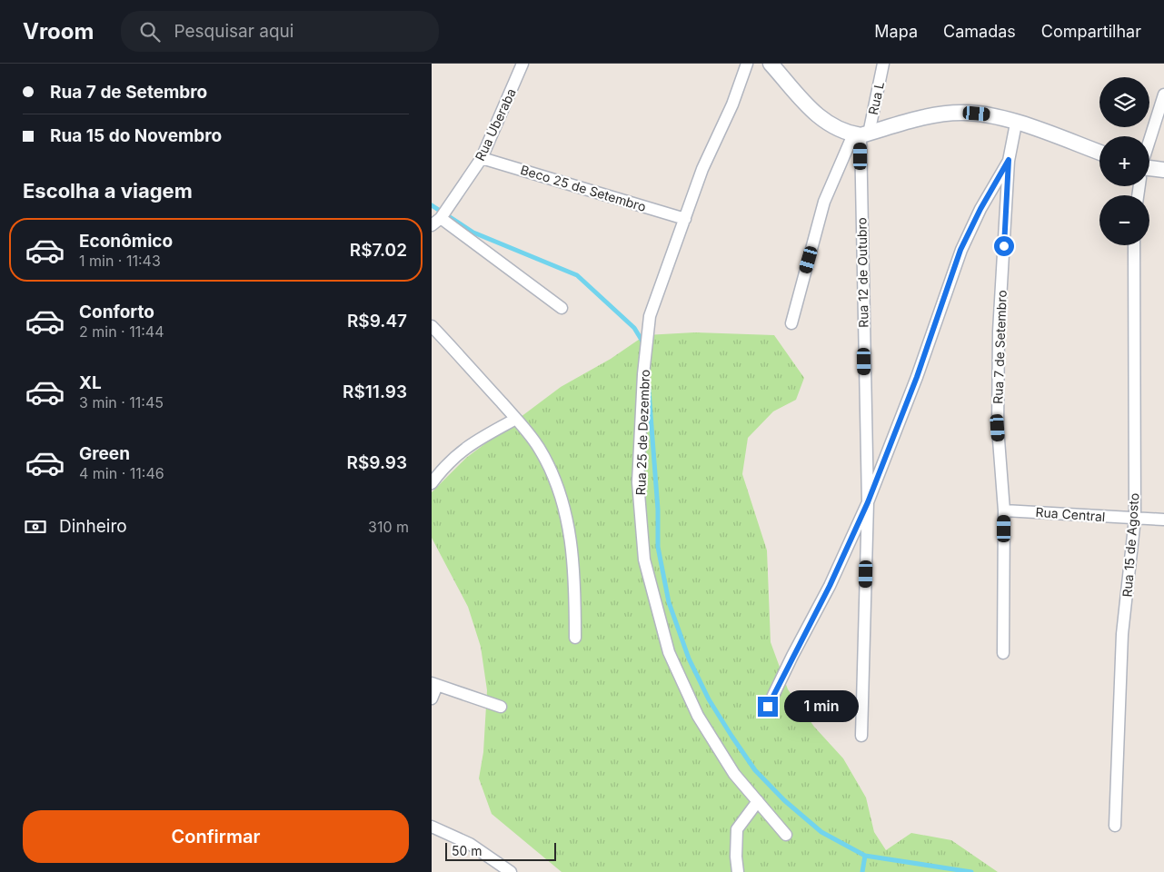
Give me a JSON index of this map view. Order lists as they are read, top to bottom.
{
  "streets": {
    "street": [
      "Rua L",
      "Rua Uberaba",
      "Beco 25 de Setembro",
      "Rua 12 de Outubro",
      "Rua 7 de Setembro",
      "Rua 25 de Dezembro",
      "Rua Central",
      "Rua 15 de Agosto"
    ]
  },
  "crossings": [
    ["Rua L", "Rua 12 de Outubro"],
    ["Rua Uberaba", "Beco 25 de Setembro"],
    ["Beco 25 de Setembro", "Rua 25 de Dezembro"],
    ["Rua 7 de Setembro", "Rua Central"],
    ["Rua Central", "Rua 15 de Agosto"]
  ],
  "scale_bar": "50 m",
  "page": {
    "header": "Vroom",
    "search": "Pesquisar aqui",
    "nav": ["Mapa", "Camadas", "Compartilhar"],
    "banner": ["Rua 7 de Setembro", "Rua 15 do Novembro"],
    "map_buttons": ["+", "−"],
    "heading": "Escolha a viagem",
    "list": [
      {
        "name": "Econômico",
        "note": "1 min · 11:43",
        "value": "R$7.02"
      },
      {
        "name": "Conforto",
        "note": "2 min · 11:44",
        "value": "R$9.47"
      },
      {
        "name": "XL",
        "note": "3 min · 11:45",
        "value": "R$11.93"
      },
      {
        "name": "Green",
        "note": "4 min · 11:46",
        "value": "R$9.93"
      }
    ],
    "pay": ["Dinheiro", "310 m"],
    "bubble": "1 min",
    "buttons": "Confirmar",
    "scale": "50 m"
  }
}
